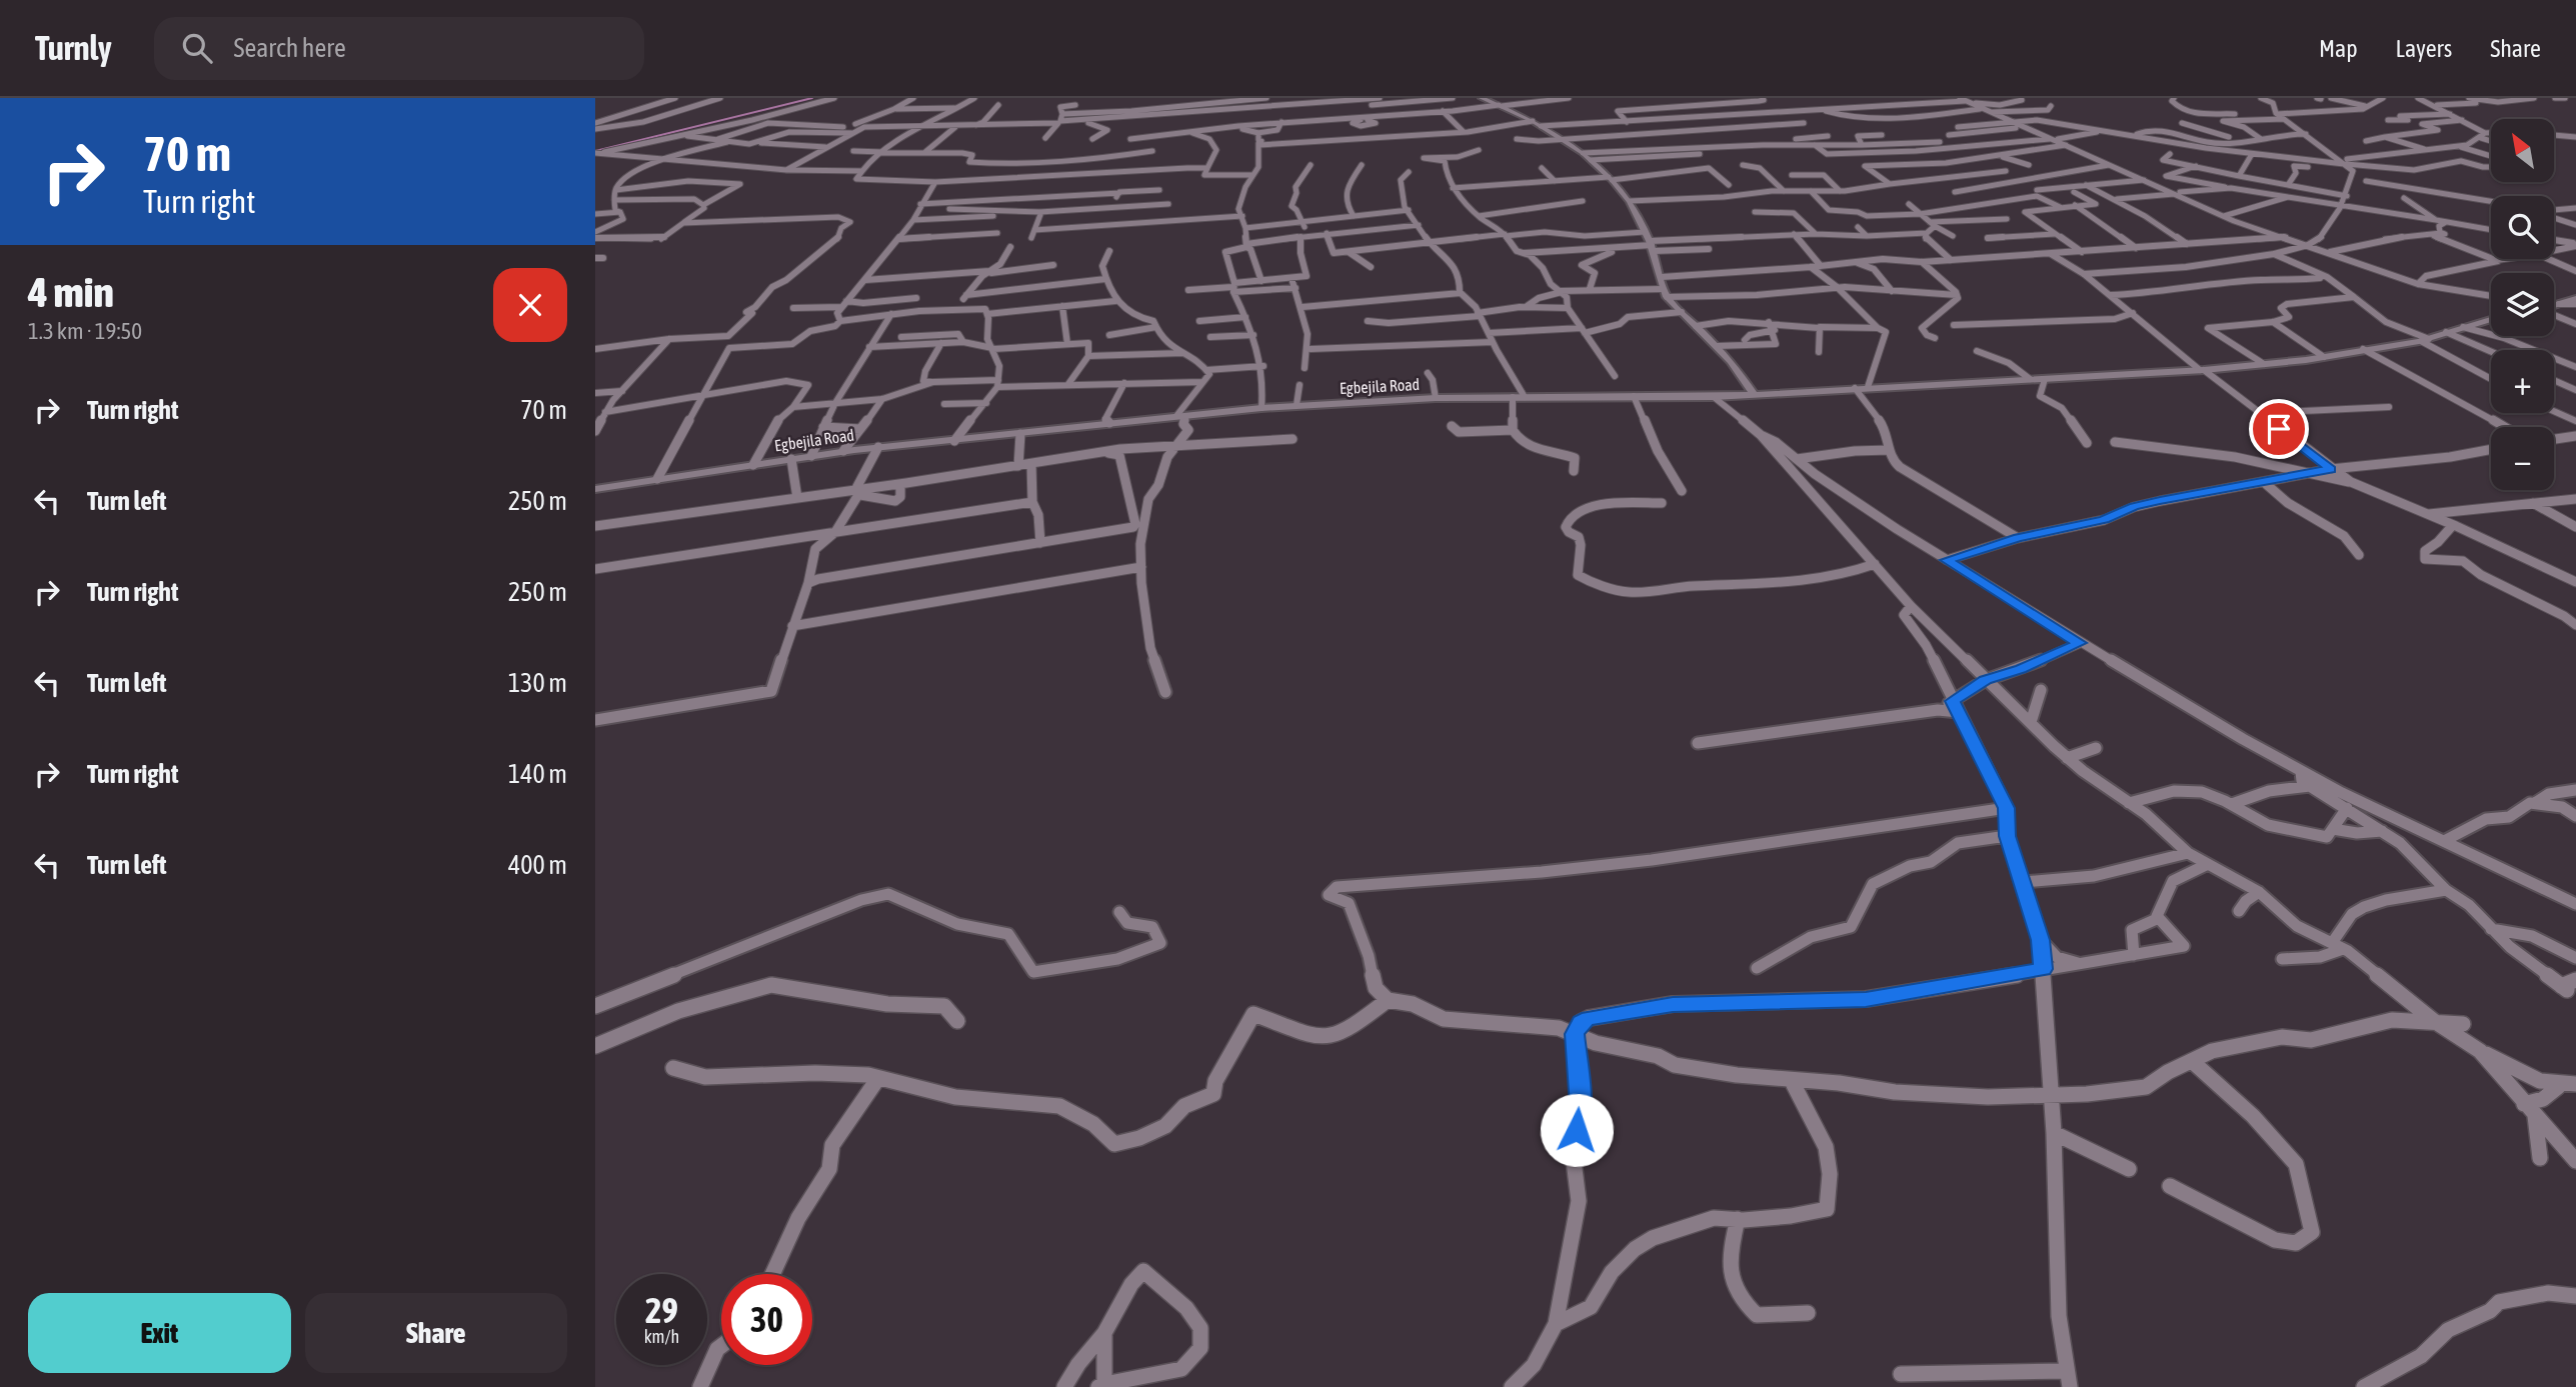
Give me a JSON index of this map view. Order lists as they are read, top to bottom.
{
  "streets": {
    "street": ["Egbejila Road"]
  },
  "north": "top left",
  "page": {
    "header": "Turnly",
    "search": "Search here",
    "nav": ["Map", "Layers", "Share"],
    "turn": ["70 m", "Turn right"],
    "map_buttons": ["+", "−"],
    "heading": ["4 min", "1.3 km · 19:50"],
    "list": [
      {
        "name": "Turn right",
        "value": "70 m"
      },
      {
        "name": "Turn left",
        "value": "250 m"
      },
      {
        "name": "Turn right",
        "value": "250 m"
      },
      {
        "name": "Turn left",
        "value": "130 m"
      },
      {
        "name": "Turn right",
        "value": "140 m"
      },
      {
        "name": "Turn left",
        "value": "400 m"
      }
    ],
    "speed": "29 km/h",
    "limit": "30",
    "buttons": ["Exit", "Share"]
  }
}
